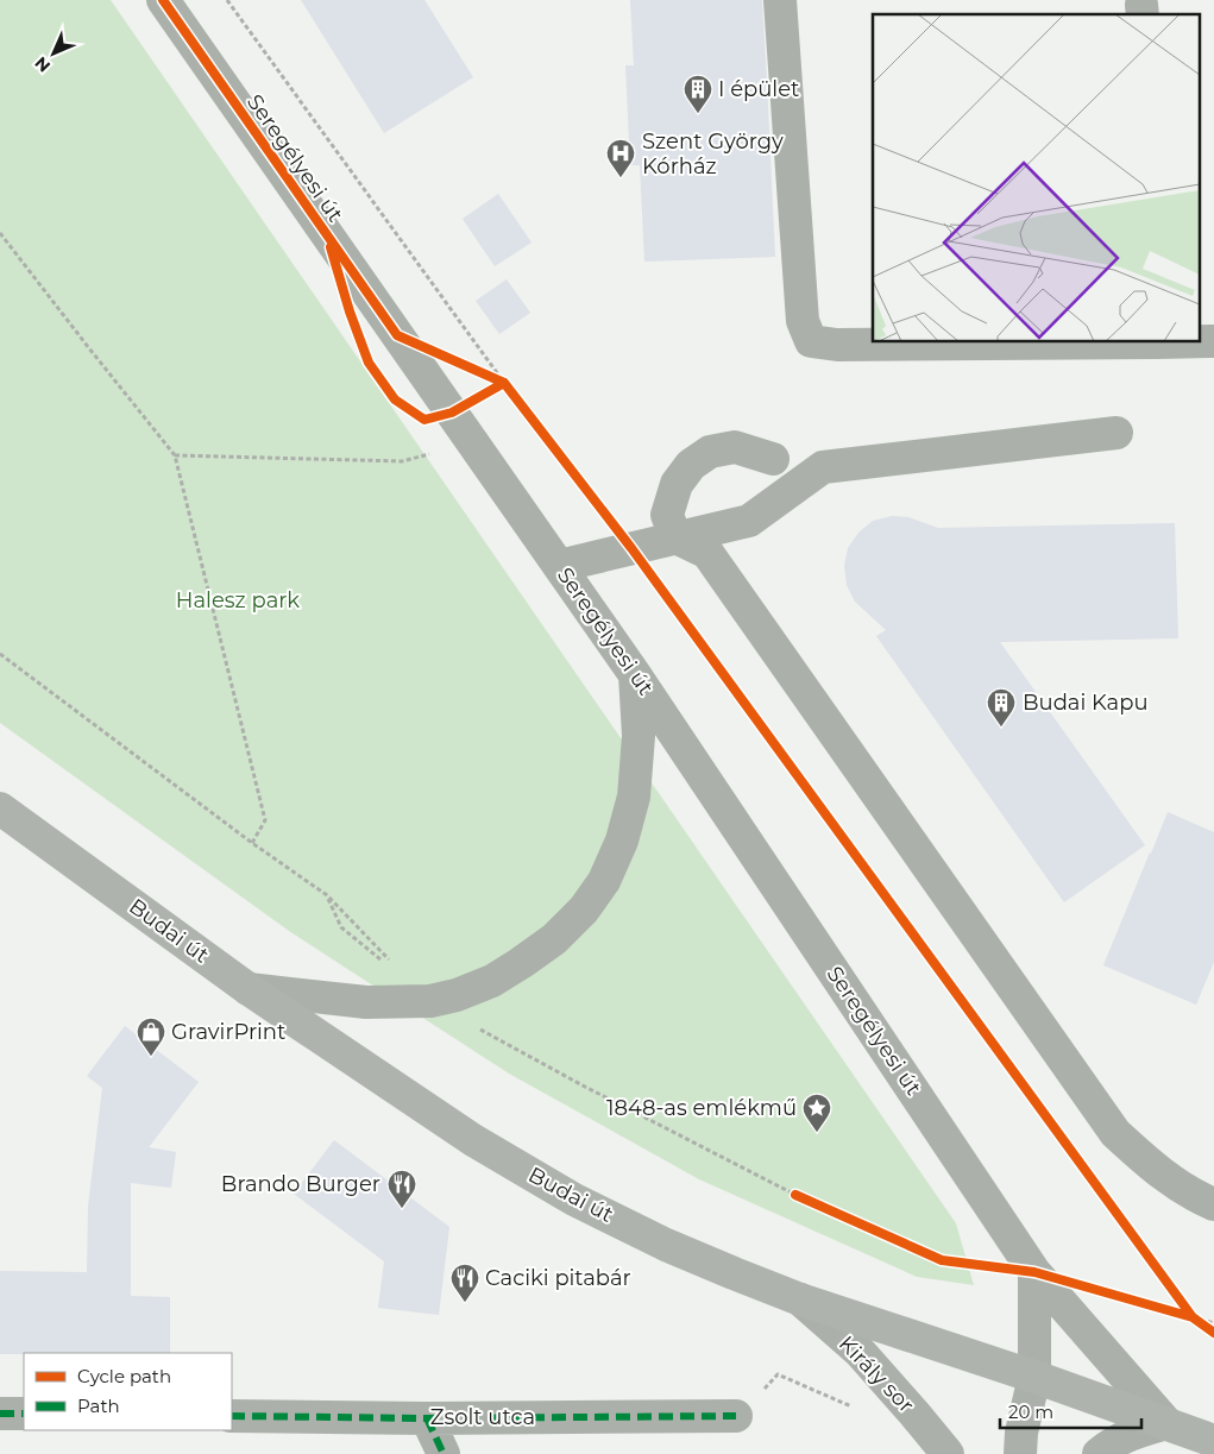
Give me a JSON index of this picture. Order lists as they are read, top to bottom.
{
  "streets": {
    "main road": ["Budai út"],
    "street": ["Seregélyesi út", "Király sor", "Zsolt utca"]
  },
  "crossings": [
    ["Seregélyesi út", "Budai út"],
    ["Budai út", "Király sor"]
  ],
  "parks": ["Halesz park"],
  "places": {
    "building": ["I épület", "Budai Kapu"],
    "hospital": ["Szent György Kórház"],
    "shop": ["GravirPrint"],
    "place": ["1848-as emlékmű"],
    "restaurant": ["Brando Burger", "Caciki pitabár"]
  },
  "legend": ["Cycle path", "Path"],
  "scale_bar": "20 m",
  "north": "bottom left"
}
